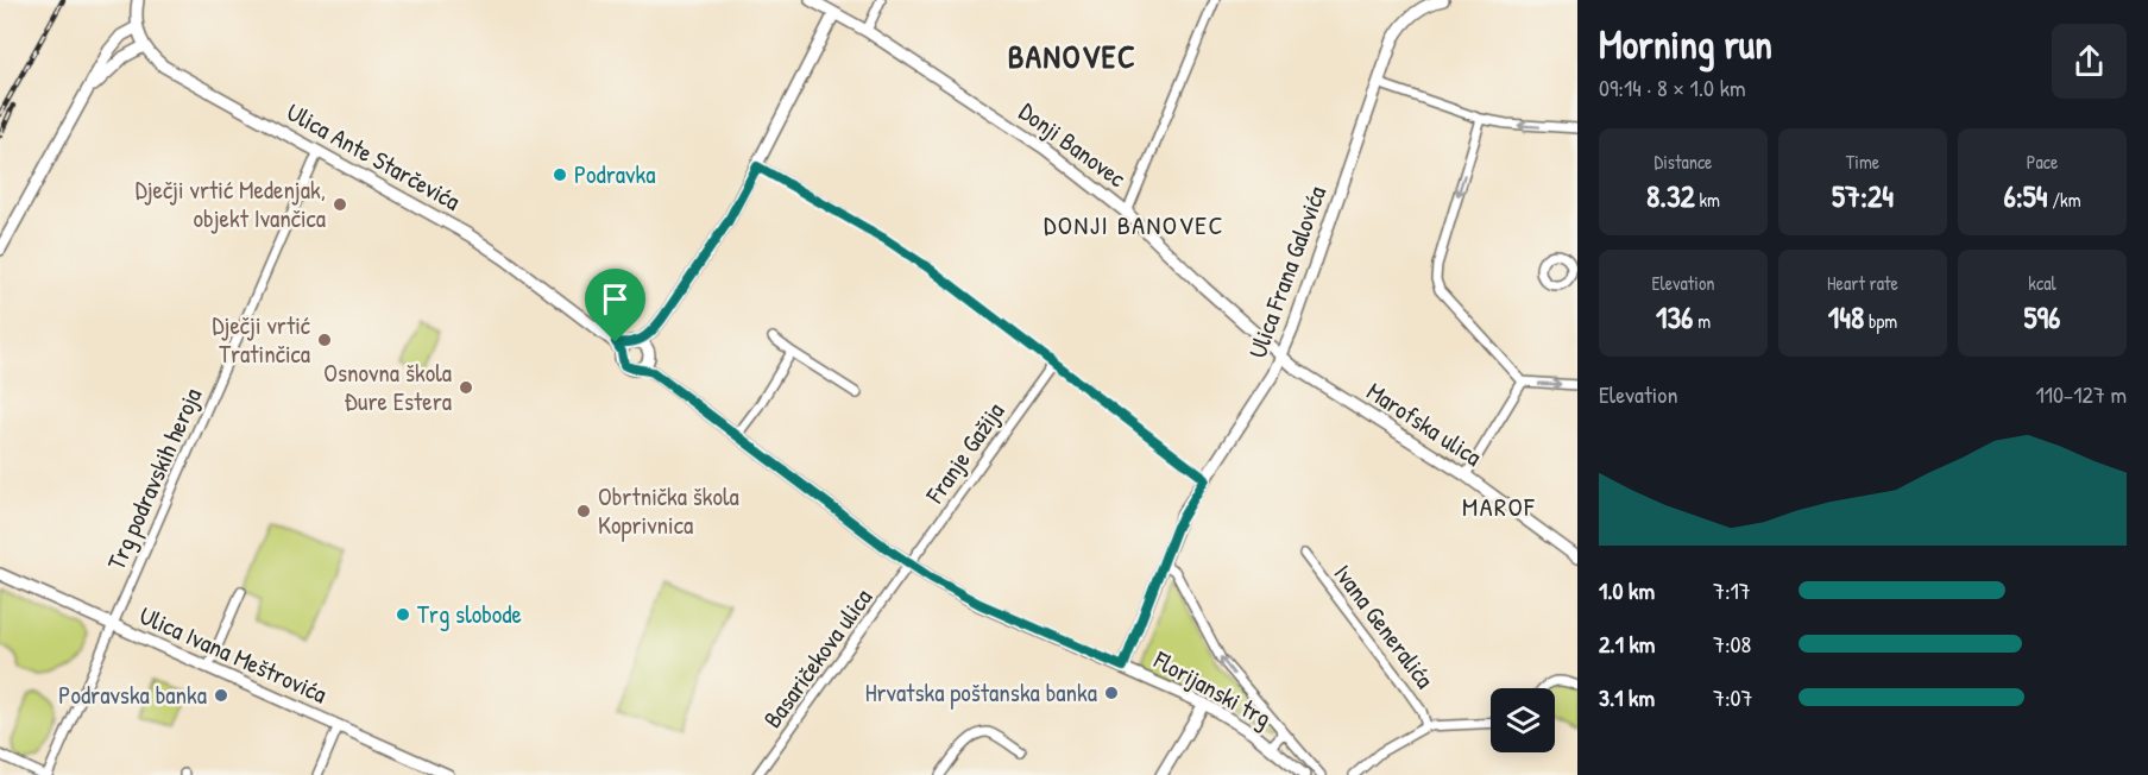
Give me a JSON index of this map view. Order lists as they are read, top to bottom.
{
  "streets": {
    "main road": [
      "Donji Banovec",
      "Ulica Ante Starčevića",
      "Ulica Frana Galovića",
      "Marofska ulica",
      "Ulica Ivana Meštrovića",
      "Florijanski trg"
    ],
    "street": [
      "Franje Gažija",
      "Trg podravskih heroja",
      "Ivana Generalića",
      "Basaričekova ulica"
    ]
  },
  "crossings": [
    ["Donji Banovec", "Ulica Frana Galovića"],
    ["Donji Banovec", "Marofska ulica"],
    ["Ulica Ante Starčevića", "Trg podravskih heroja"],
    ["Ulica Frana Galovića", "Marofska ulica"],
    ["Ulica Frana Galovića", "Florijanski trg"],
    ["Franje Gažija", "Basaričekova ulica"],
    ["Trg podravskih heroja", "Ulica Ivana Meštrovića"]
  ],
  "districts": ["BANOVEC", "DONJI BANOVEC", "MAROF"],
  "places": [
    "Podravka",
    "Dječji vrtić Medenjak, objekt Ivančica",
    "Dječji vrtić Tratinčica",
    "Osnovna škola Đure Estera",
    "Obrtnička škola Koprivnica",
    "Trg slobode",
    "Hrvatska poštanska banka",
    "Podravska banka"
  ],
  "page": {
    "heading": ["Morning run", "09:14 · 8 × 1.0 km"],
    "stats": [
      ["Distance", "8.32 km"],
      ["Time", "57:24"],
      ["Pace", "6:54 /km"],
      ["Elevation", "136 m"],
      ["Heart rate", "148 bpm"],
      ["kcal", "596"]
    ],
    "chart": ["Elevation", "110–127 m"],
    "list": [
      {
        "name": "1.0 km",
        "note": "7:17"
      },
      {
        "name": "2.1 km",
        "note": "7:08"
      },
      {
        "name": "3.1 km",
        "note": "7:07"
      }
    ]
  }
}
